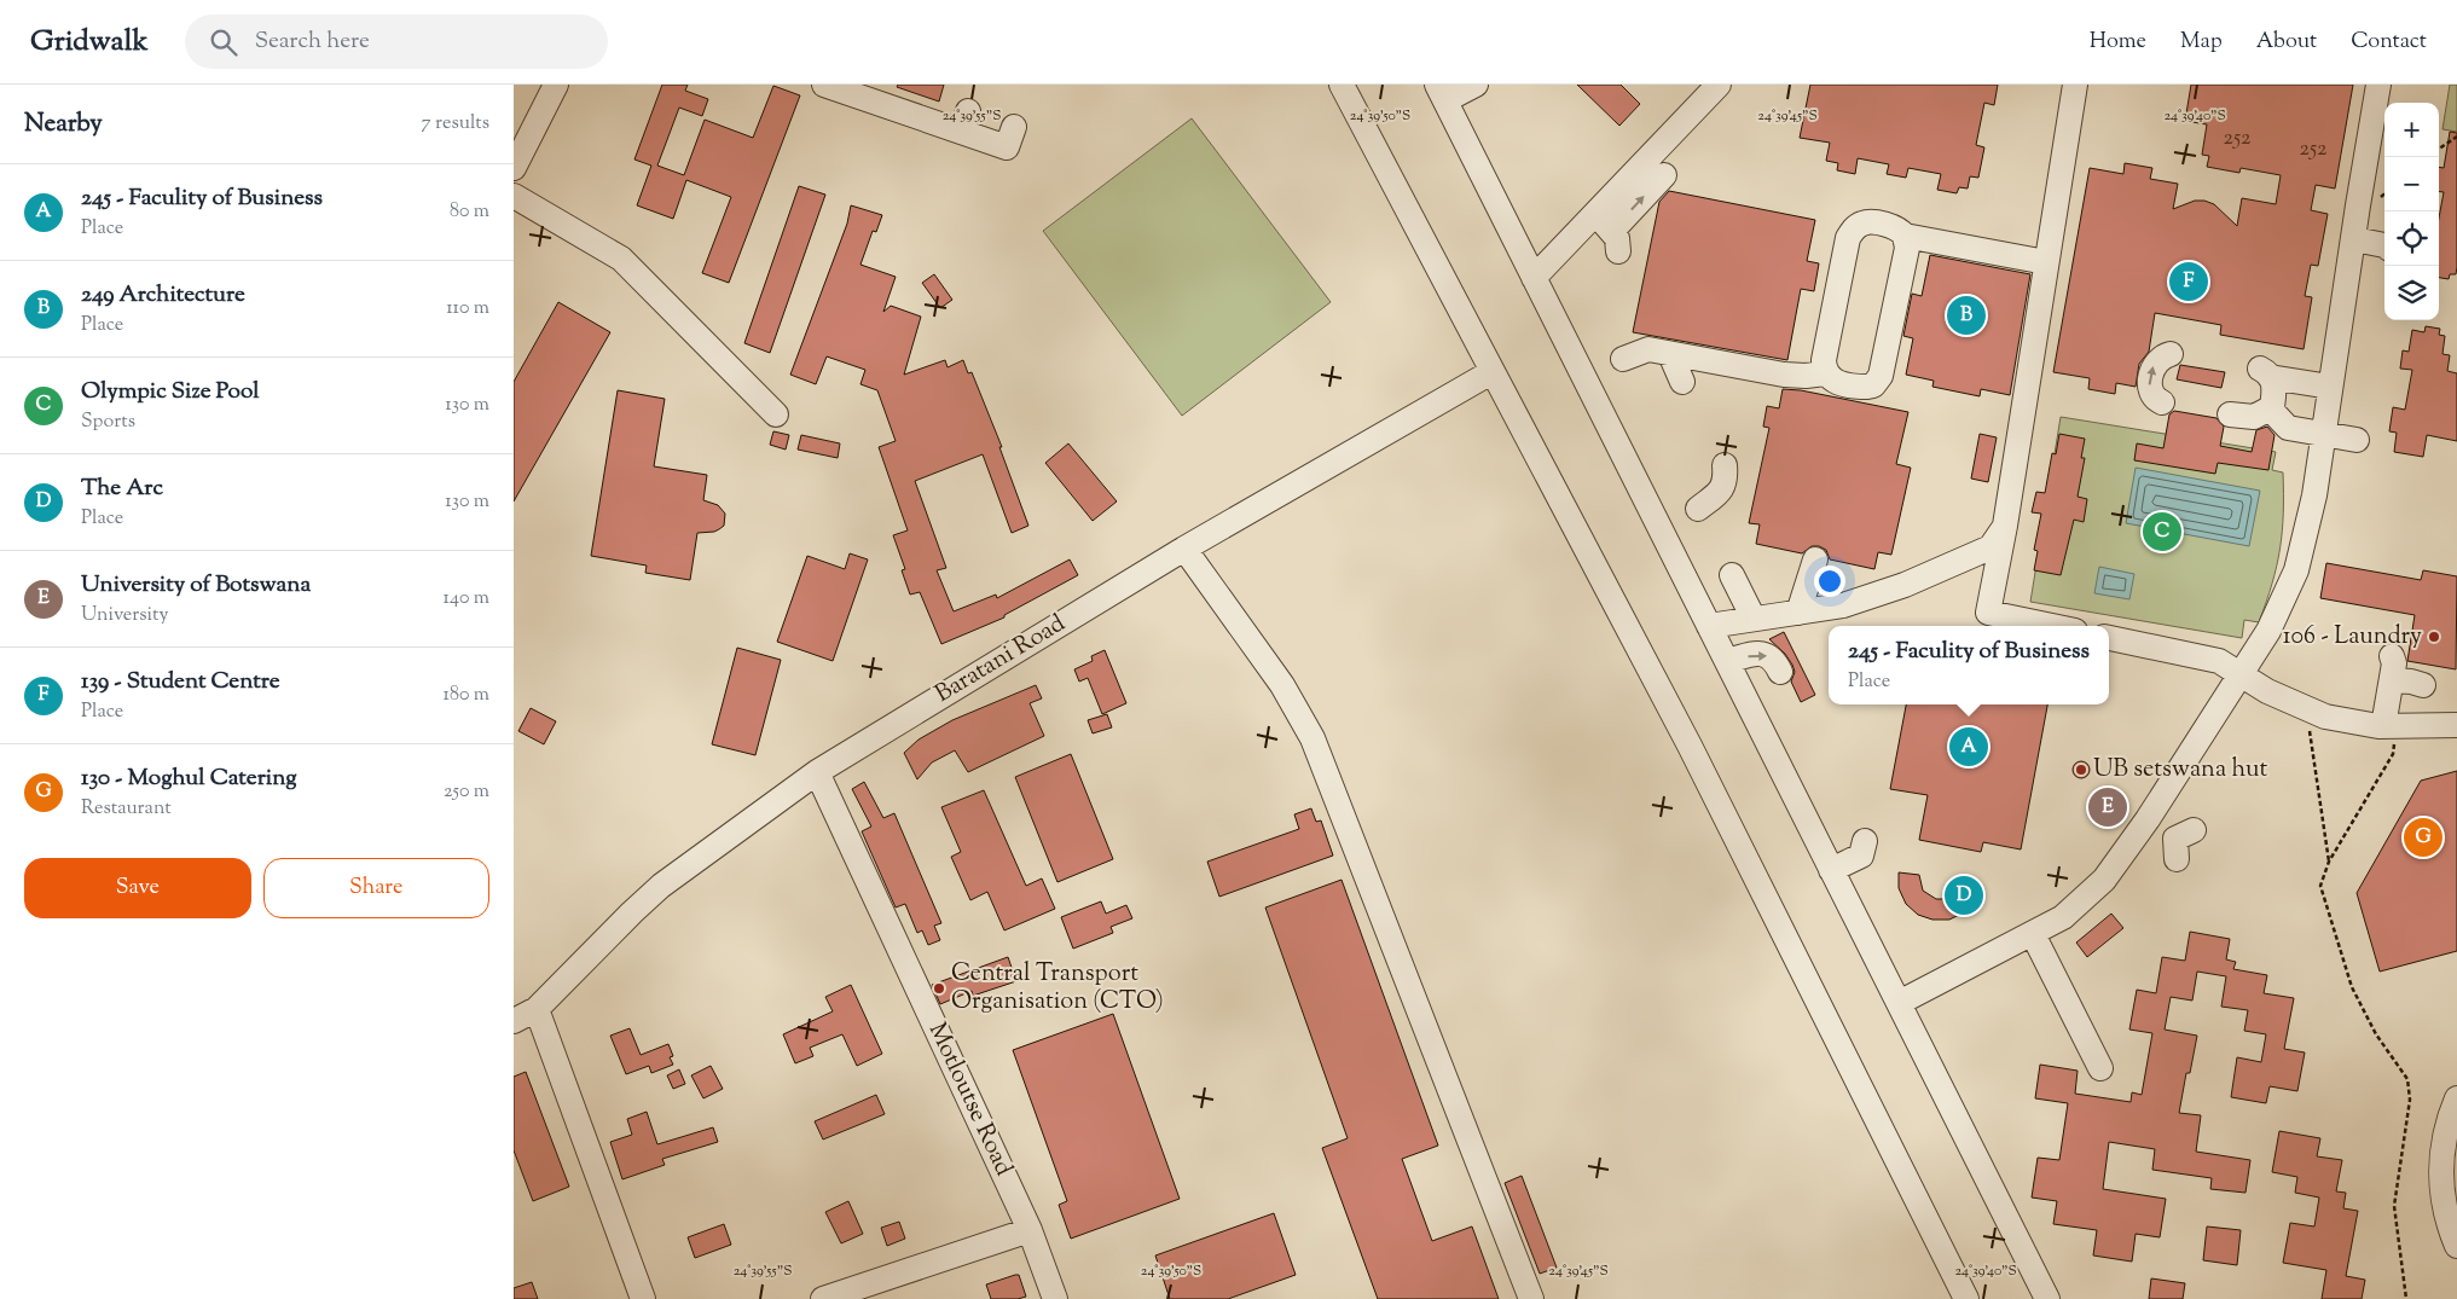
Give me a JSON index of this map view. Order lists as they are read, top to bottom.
{
  "streets": {
    "street": ["Baratani Road", "Motloutse Road"]
  },
  "crossings": [
    ["Baratani Road", "Motloutse Road"]
  ],
  "places": ["106 - Laundry", "UB setswana hut", "Central Transport Organisation (CTO)"],
  "house_numbers": ["252", "252"],
  "page": {
    "header": "Gridwalk",
    "search": "Search here",
    "nav": [
      "Home",
      "Map",
      "About",
      "Contact"
    ],
    "heading": ["Nearby", "7 results"],
    "map_buttons": ["+", "−"],
    "list": [
      {
        "mark": "A",
        "name": "245 - Faculity of Business",
        "note": "Place",
        "value": "80 m"
      },
      {
        "mark": "B",
        "name": "249 Architecture",
        "note": "Place",
        "value": "110 m"
      },
      {
        "mark": "C",
        "name": "Olympic Size Pool",
        "note": "Sports",
        "value": "130 m"
      },
      {
        "mark": "D",
        "name": "The Arc",
        "note": "Place",
        "value": "130 m"
      },
      {
        "mark": "E",
        "name": "University of Botswana",
        "note": "University",
        "value": "140 m"
      },
      {
        "mark": "F",
        "name": "139 - Student Centre",
        "note": "Place",
        "value": "180 m"
      },
      {
        "mark": "G",
        "name": "130 - Moghul Catering",
        "note": "Restaurant",
        "value": "250 m"
      }
    ],
    "pins": [
      "F",
      "B",
      "C",
      "A",
      "E",
      "G",
      "D"
    ],
    "popup": ["245 - Faculity of Business", "Place"],
    "buttons": ["Save", "Share"]
  },
  "coordinates": [
    "24°39'55\"S",
    "24°39'50\"S",
    "24°39'45\"S",
    "24°39'40\"S"
  ]
}
